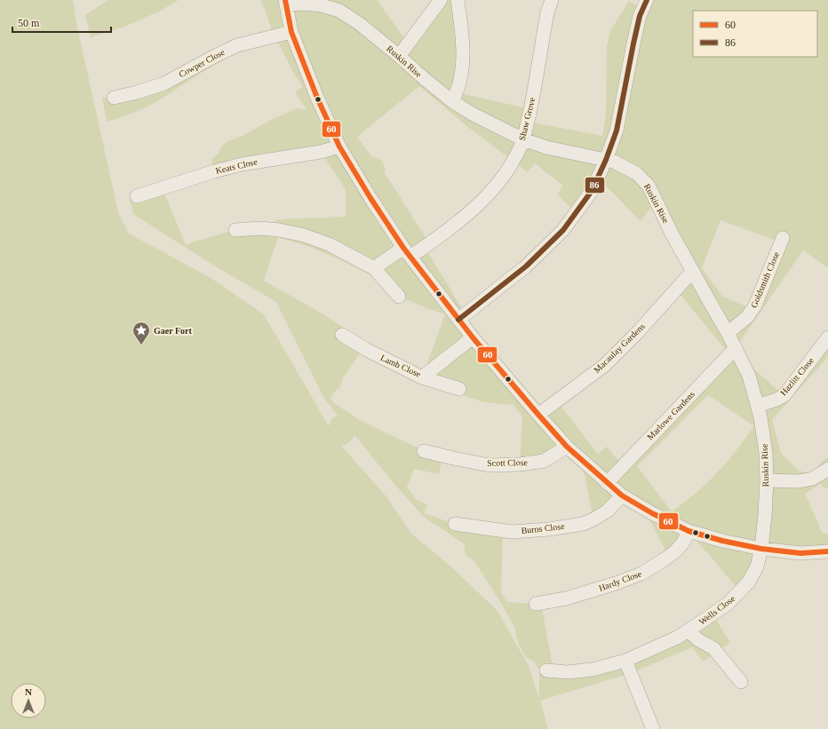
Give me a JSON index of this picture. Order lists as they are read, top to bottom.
{
  "streets": {
    "street": [
      "Ruskin Rise",
      "Cowper Close",
      "Shaw Grove",
      "Keats Close",
      "Goldsmith Close",
      "Macaulay Gardens",
      "Lamb Close",
      "Hazlitt Close",
      "Marlowe Gardens",
      "Scott Close",
      "Burns Close",
      "Hardy Close",
      "Wells Close"
    ]
  },
  "crossings": [
    ["Ruskin Rise", "Shaw Grove"],
    ["Ruskin Rise", "Goldsmith Close"],
    ["Ruskin Rise", "Macaulay Gardens"],
    ["Ruskin Rise", "Hazlitt Close"],
    ["Ruskin Rise", "Marlowe Gardens"],
    ["Ruskin Rise", "Wells Close"]
  ],
  "places": {
    "place": ["Gaer Fort"]
  },
  "lines": ["transit line 60", "transit line 86"],
  "legend": ["60", "86"],
  "scale_bar": "50 m",
  "north": "top"
}
